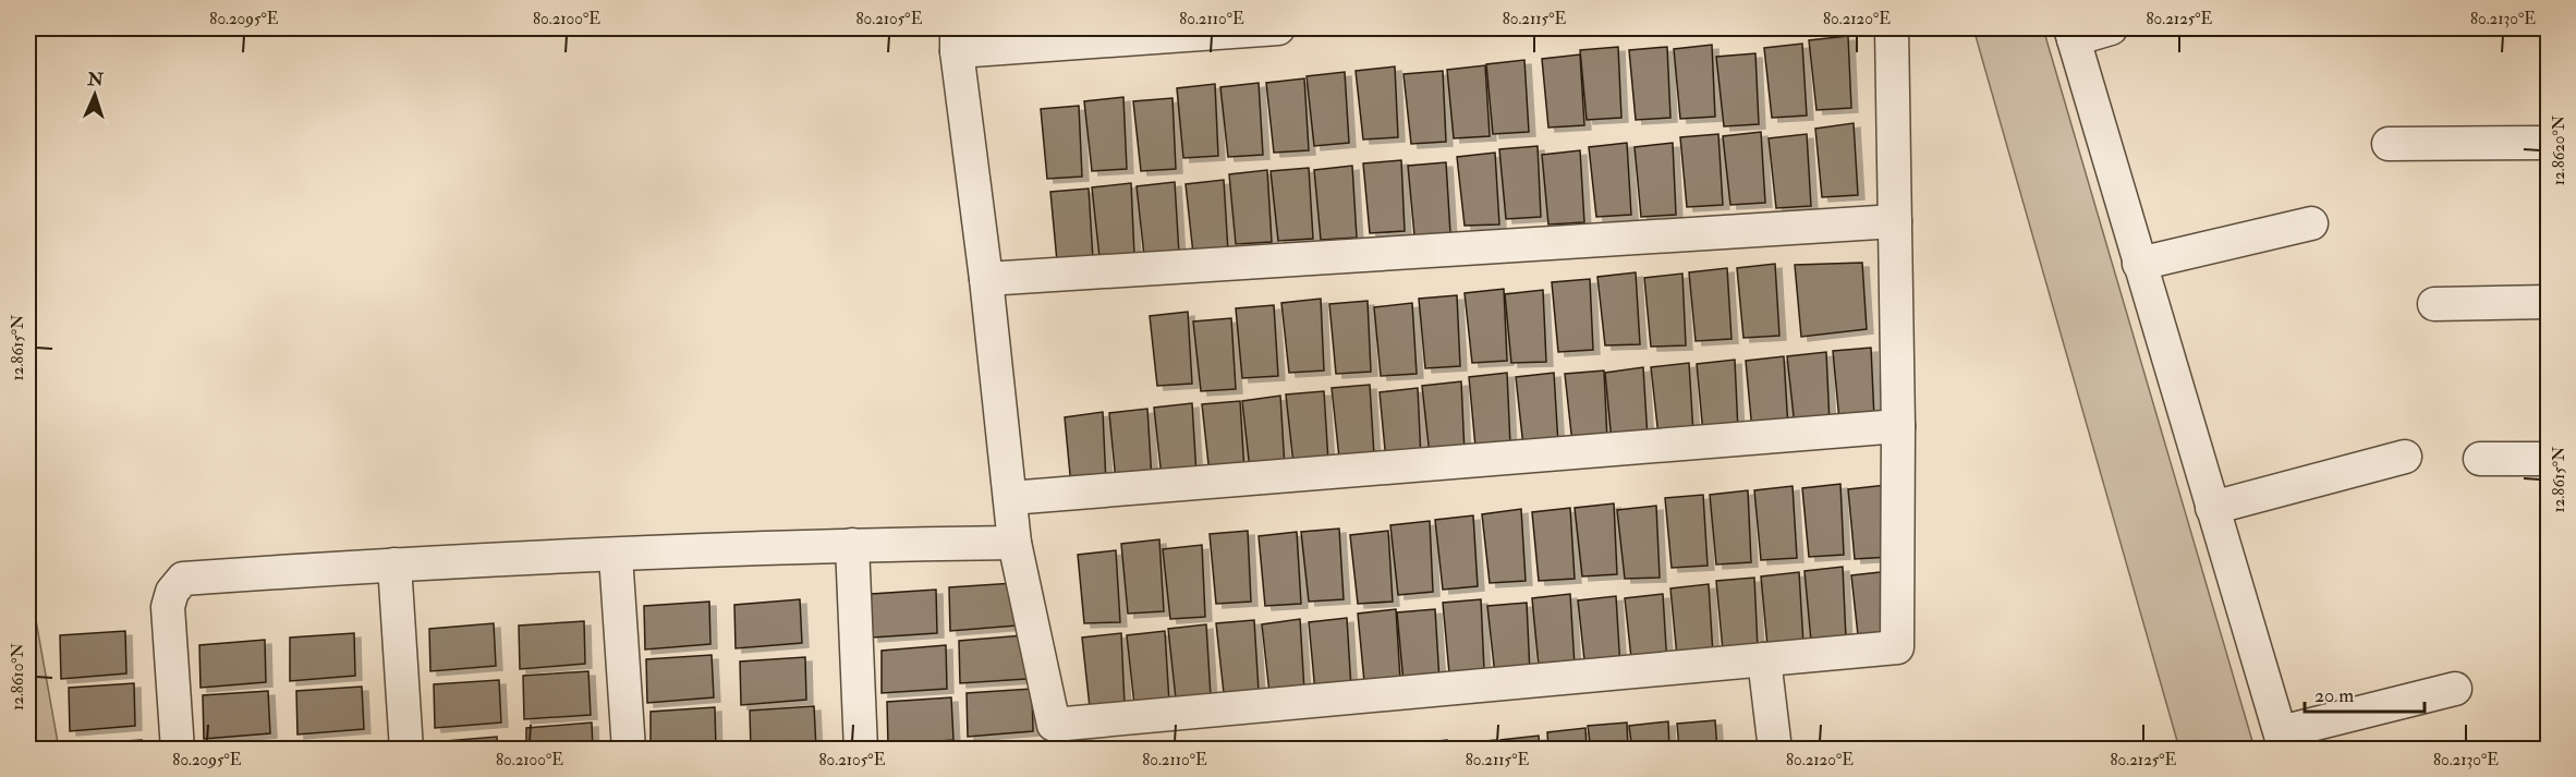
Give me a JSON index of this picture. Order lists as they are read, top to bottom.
{
  "scale_bar": "20 m",
  "north": "top",
  "coordinates": [
    "80.2095°E",
    "80.2100°E",
    "80.2105°E",
    "80.2110°E",
    "80.2115°E",
    "80.2120°E",
    "80.2125°E",
    "80.2130°E",
    "12.8620°N",
    "12.8615°N",
    "12.8610°N"
  ]
}
